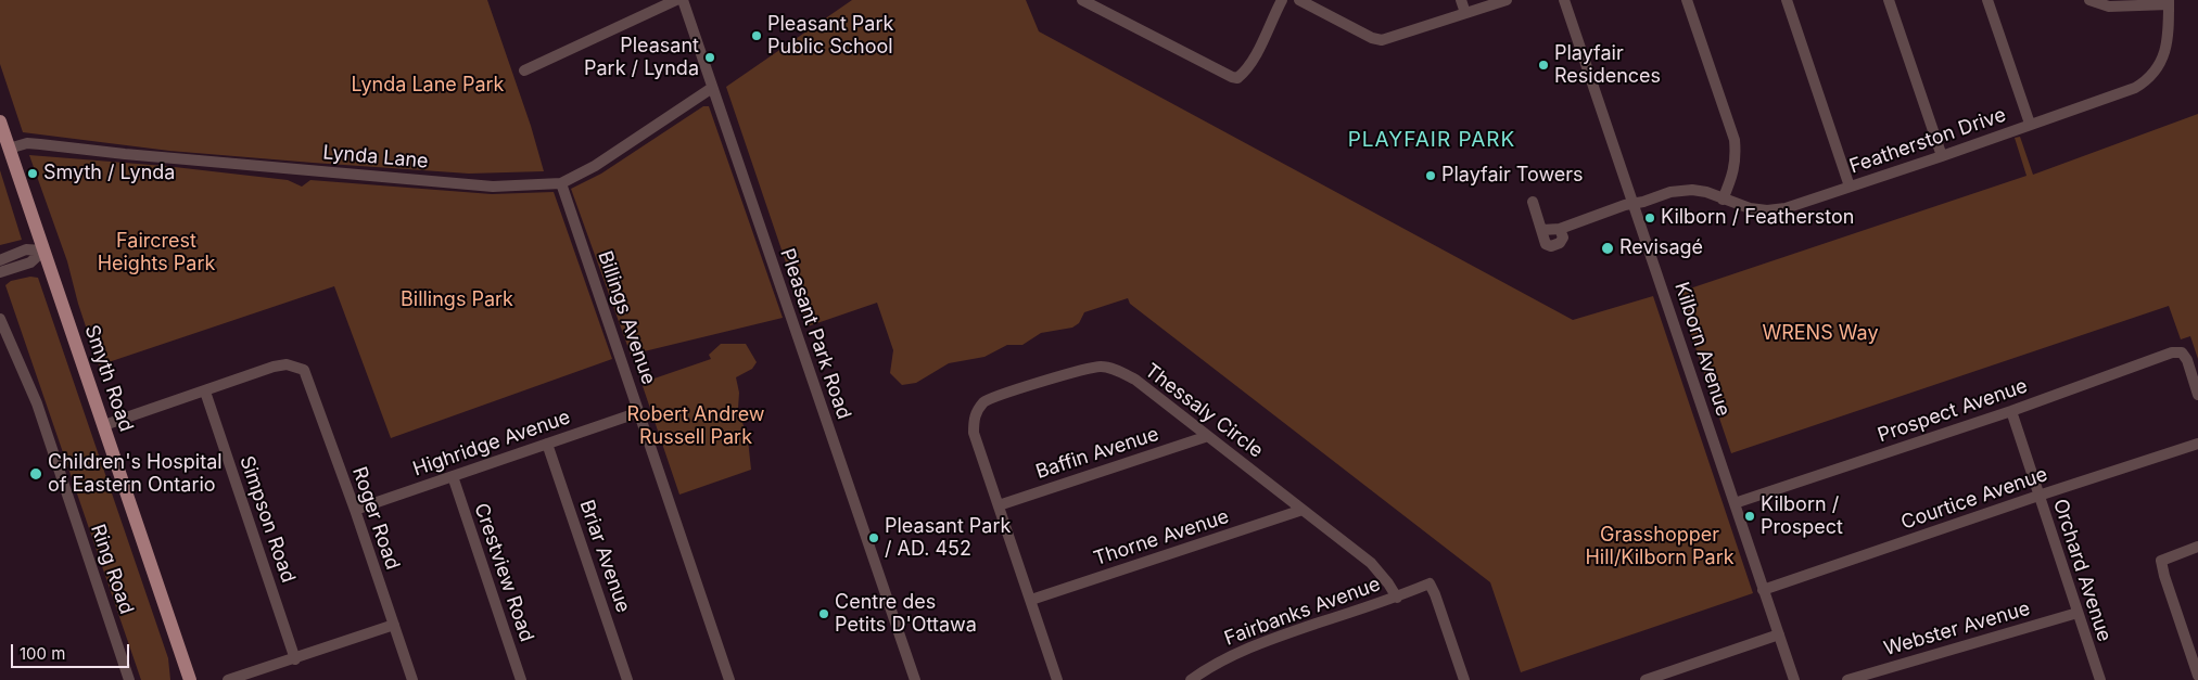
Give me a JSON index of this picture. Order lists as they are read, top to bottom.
{
  "streets": {
    "main road": ["Smyth Road"],
    "street": [
      "Featherston Drive",
      "Lynda Lane",
      "Billings Avenue",
      "Pleasant Park Road",
      "Kilborn Avenue",
      "Thessaly Circle",
      "Prospect Avenue",
      "Highridge Avenue",
      "Baffin Avenue",
      "Courtice Avenue",
      "Roger Road",
      "Simpson Road",
      "Thorne Avenue",
      "Briar Avenue",
      "Ring Road",
      "Orchard Avenue",
      "Crestview Road",
      "Fairbanks Avenue",
      "Webster Avenue"
    ]
  },
  "crossings": [
    ["Featherston Drive", "Kilborn Avenue"],
    ["Lynda Lane", "Billings Avenue"],
    ["Lynda Lane", "Pleasant Park Road"],
    ["Lynda Lane", "Smyth Road"],
    ["Billings Avenue", "Highridge Avenue"],
    ["Kilborn Avenue", "Prospect Avenue"],
    ["Kilborn Avenue", "Courtice Avenue"],
    ["Thessaly Circle", "Baffin Avenue"],
    ["Thessaly Circle", "Thorne Avenue"],
    ["Thessaly Circle", "Fairbanks Avenue"],
    ["Prospect Avenue", "Orchard Avenue"],
    ["Highridge Avenue", "Roger Road"],
    ["Highridge Avenue", "Briar Avenue"],
    ["Highridge Avenue", "Crestview Road"],
    ["Courtice Avenue", "Orchard Avenue"],
    ["Roger Road", "Simpson Road"],
    ["Orchard Avenue", "Webster Avenue"]
  ],
  "districts": ["PLAYFAIR PARK"],
  "parks": [
    "Lynda Lane Park",
    "Faircrest Heights Park",
    "Billings Park",
    "WRENS Way",
    "Robert Andrew Russell Park",
    "Grasshopper Hill/Kilborn Park"
  ],
  "places": [
    "Pleasant Park Public School",
    "Pleasant Park / Lynda",
    "Playfair Residences",
    "Smyth / Lynda",
    "Playfair Towers",
    "Kilborn / Featherston",
    "Revisagé",
    "Children's Hospital of Eastern Ontario",
    "Kilborn / Prospect",
    "Pleasant Park / AD. 452",
    "Centre des Petits D'Ottawa"
  ],
  "scale_bar": "100 m"
}
